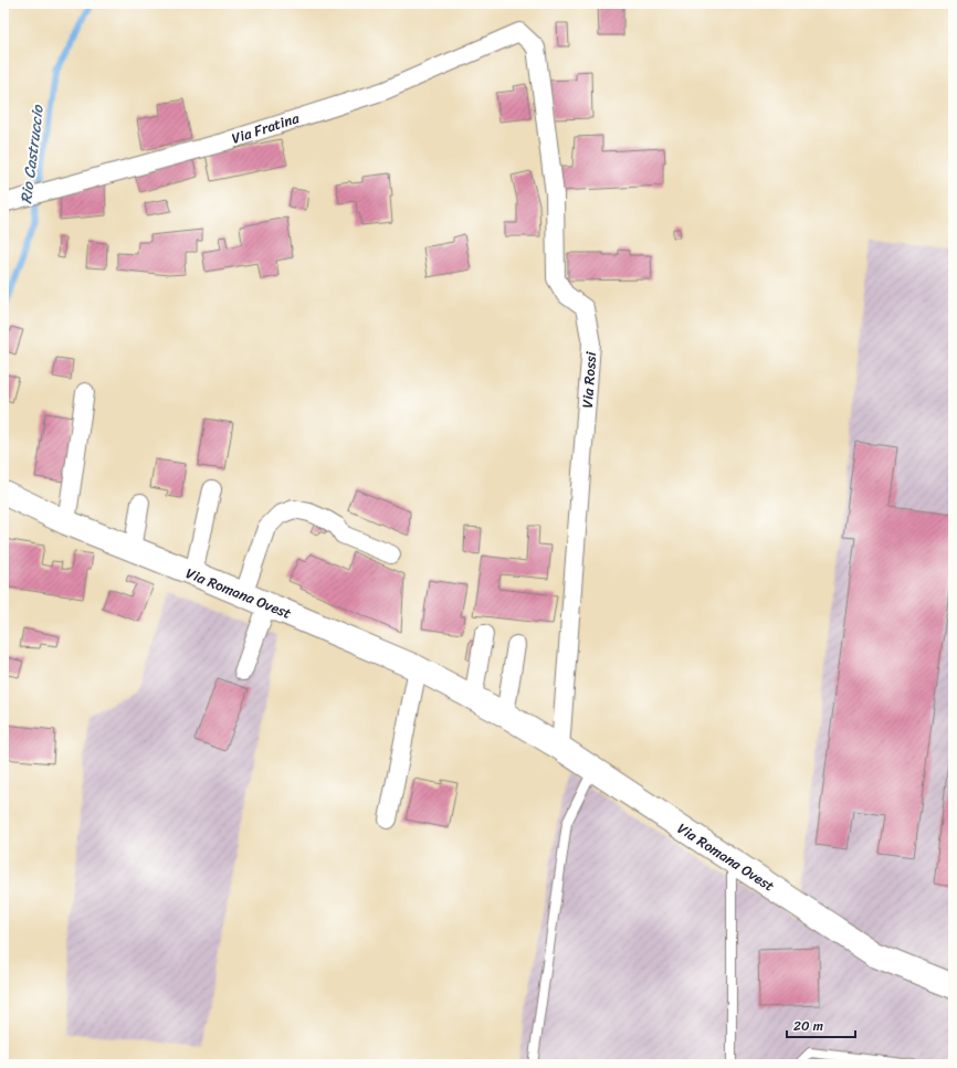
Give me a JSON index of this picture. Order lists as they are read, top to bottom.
{
  "streets": {
    "street": ["Via Fratina", "Via Rossi", "Via Romana Ovest"]
  },
  "crossings": [
    ["Via Fratina", "Via Rossi"],
    ["Via Rossi", "Via Romana Ovest"]
  ],
  "water": ["Rio Castruccio"],
  "scale_bar": "20 m"
}
